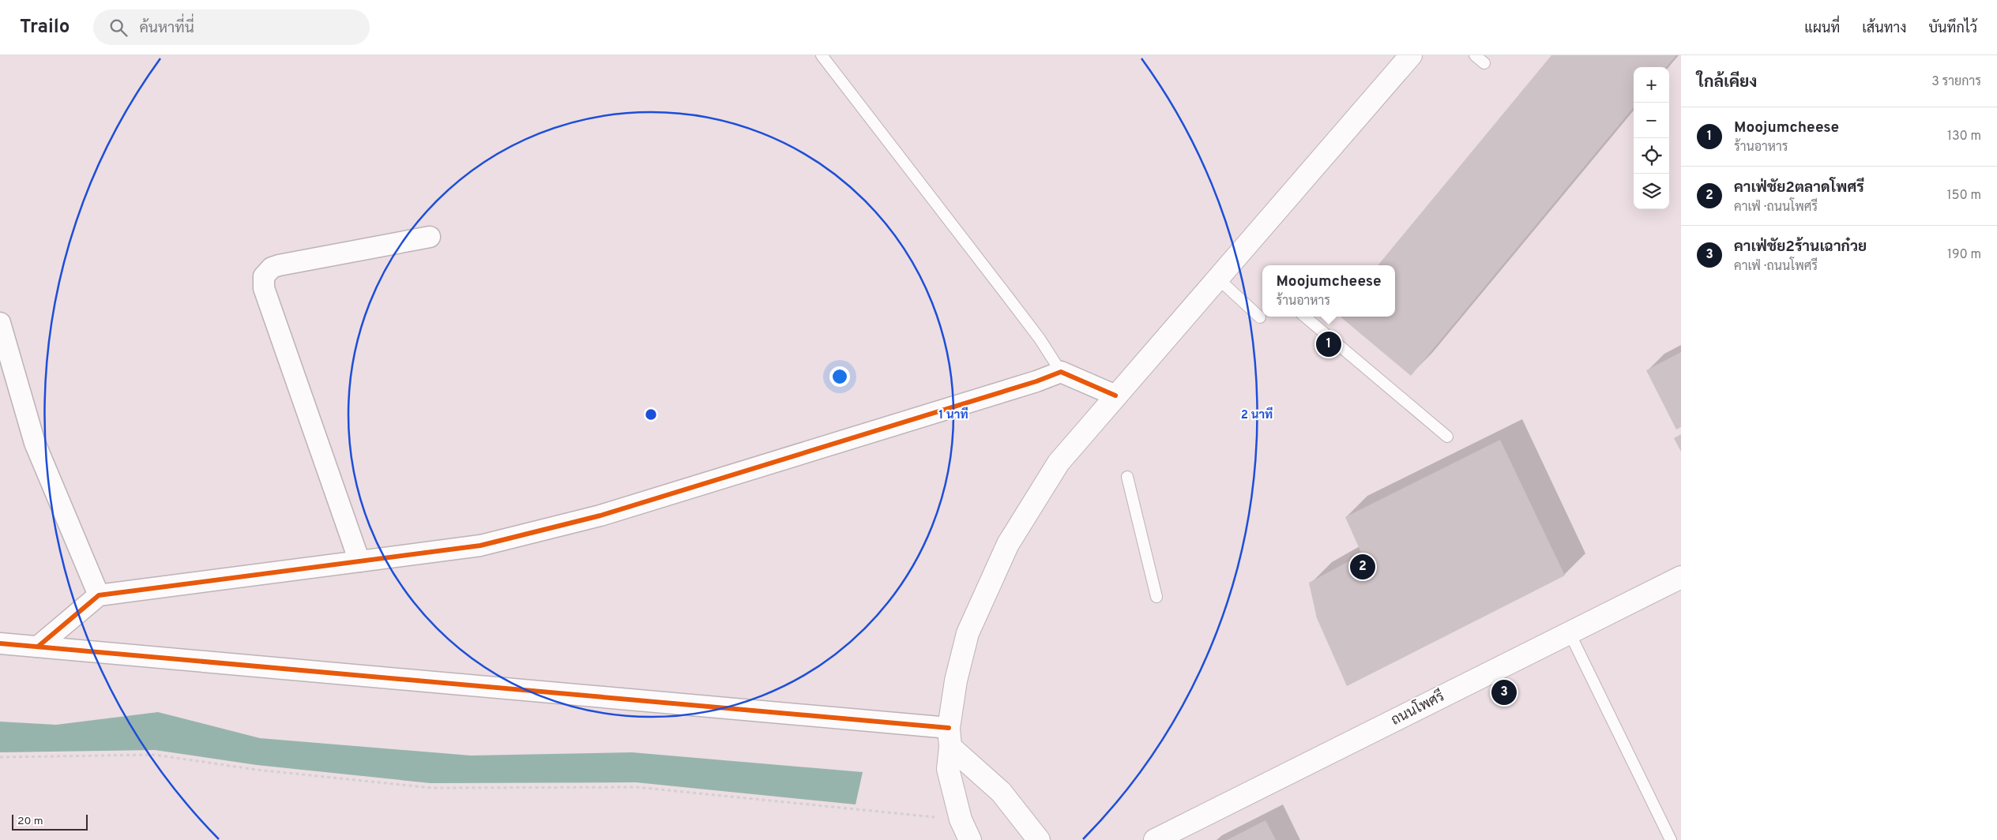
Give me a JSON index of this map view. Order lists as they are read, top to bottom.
{
  "streets": {
    "street": ["ถนนโพศรี"]
  },
  "scale_bar": "20 m",
  "page": {
    "header": "Trailo",
    "search": "ค้นหาที่นี่",
    "nav": ["แผนที่", "เส้นทาง", "บันทึกไว้"],
    "heading": ["ใกล้เคียง", "3 รายการ"],
    "map_buttons": ["+", "−"],
    "list": [
      {
        "mark": "1",
        "name": "Moojumcheese",
        "note": "ร้านอาหาร",
        "value": "130 m"
      },
      {
        "mark": "2",
        "name": "คาเฟ่ชัย2ตลาดโพศรี",
        "note": "คาเฟ่ · ถนนโพศรี",
        "value": "150 m"
      },
      {
        "mark": "3",
        "name": "คาเฟ่ชัย2ร้านเฉาก๋วย",
        "note": "คาเฟ่ · ถนนโพศรี",
        "value": "190 m"
      }
    ],
    "popup": ["Moojumcheese", "ร้านอาหาร"],
    "pins": ["1", "2", "3"],
    "scale": "20 m"
  },
  "rings": ["1 นาที", "2 นาที"]
}
